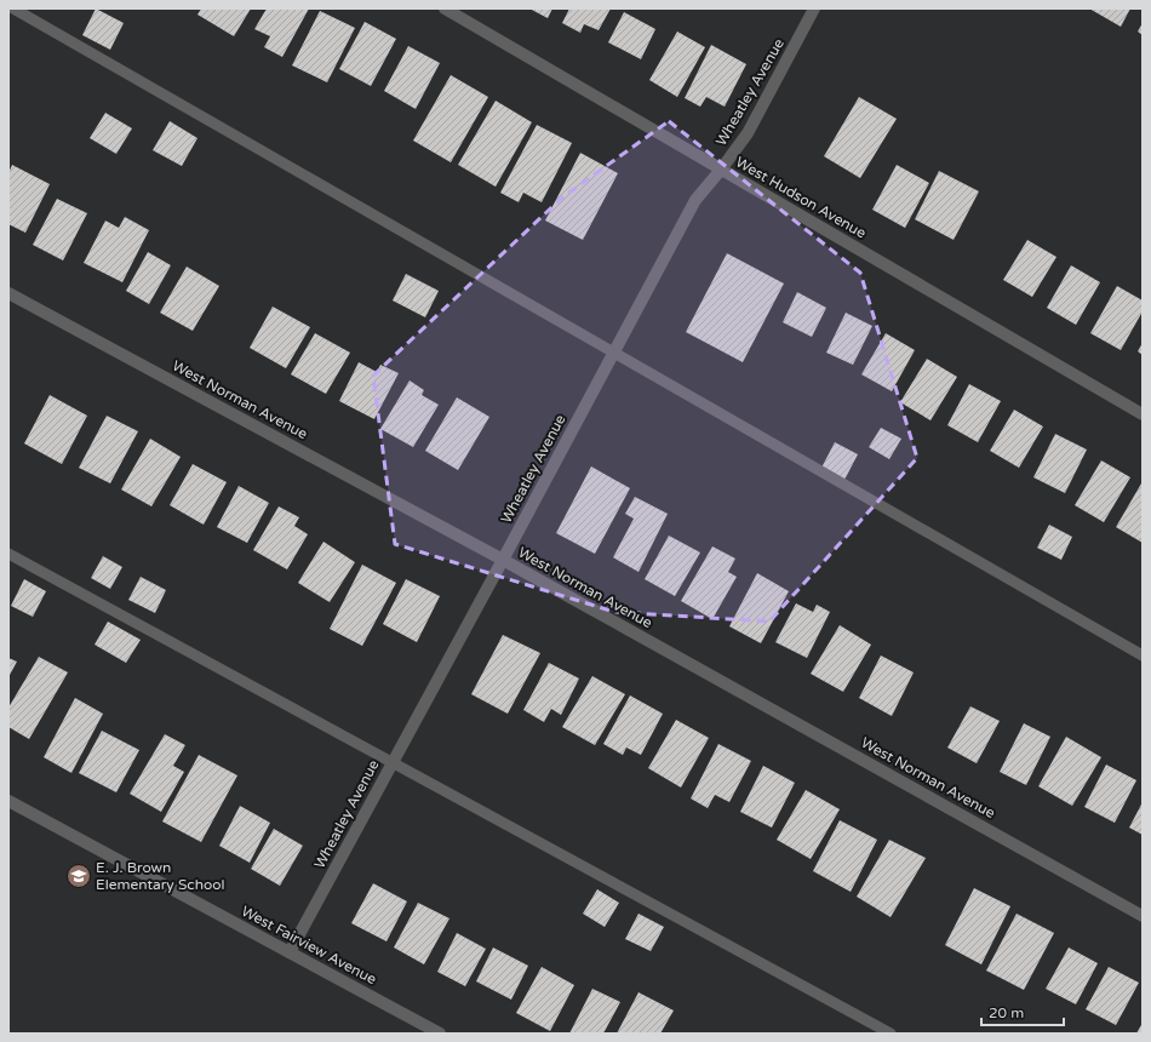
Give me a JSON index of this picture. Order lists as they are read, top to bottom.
{
  "streets": {
    "street": [
      "Wheatley Avenue",
      "West Hudson Avenue",
      "West Norman Avenue",
      "West Fairview Avenue"
    ]
  },
  "crossings": [
    ["Wheatley Avenue", "West Hudson Avenue"],
    ["Wheatley Avenue", "West Norman Avenue"],
    ["Wheatley Avenue", "West Fairview Avenue"]
  ],
  "places": {
    "school or university": ["E. J. Brown Elementary School"]
  },
  "scale_bar": "20 m"
}
